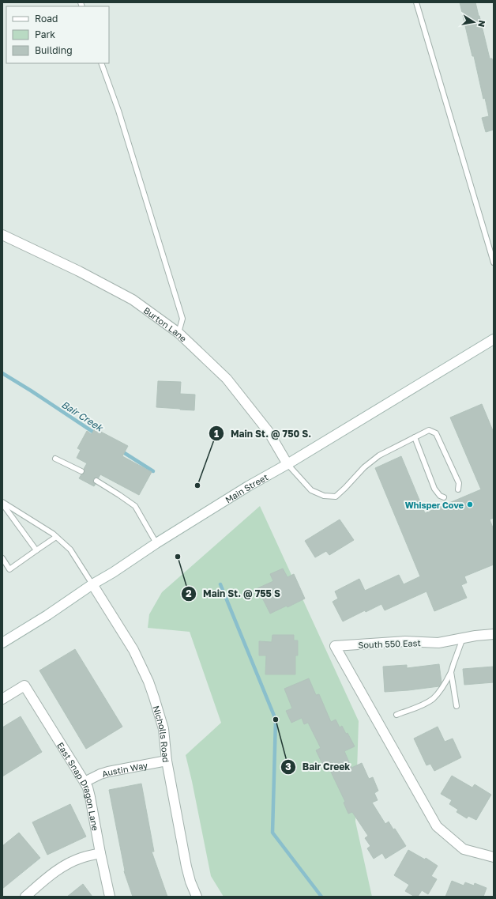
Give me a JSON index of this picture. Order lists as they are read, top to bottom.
{
  "streets": {
    "street": [
      "Burton Lane",
      "Main Street",
      "South 550 East",
      "Nicholls Road",
      "Austin Way",
      "East Snap Dragon Lane"
    ]
  },
  "crossings": [
    ["Burton Lane", "Main Street"],
    ["Main Street", "Nicholls Road"],
    ["Nicholls Road", "Austin Way"],
    ["Austin Way", "East Snap Dragon Lane"]
  ],
  "water": ["Bair Creek"],
  "places": [
    "Main St. @ 750 S.",
    "Whisper Cove",
    "Main St. @ 755 S",
    "Bair Creek"
  ],
  "legend": ["Road", "Park", "Building"],
  "north": "right"
}
